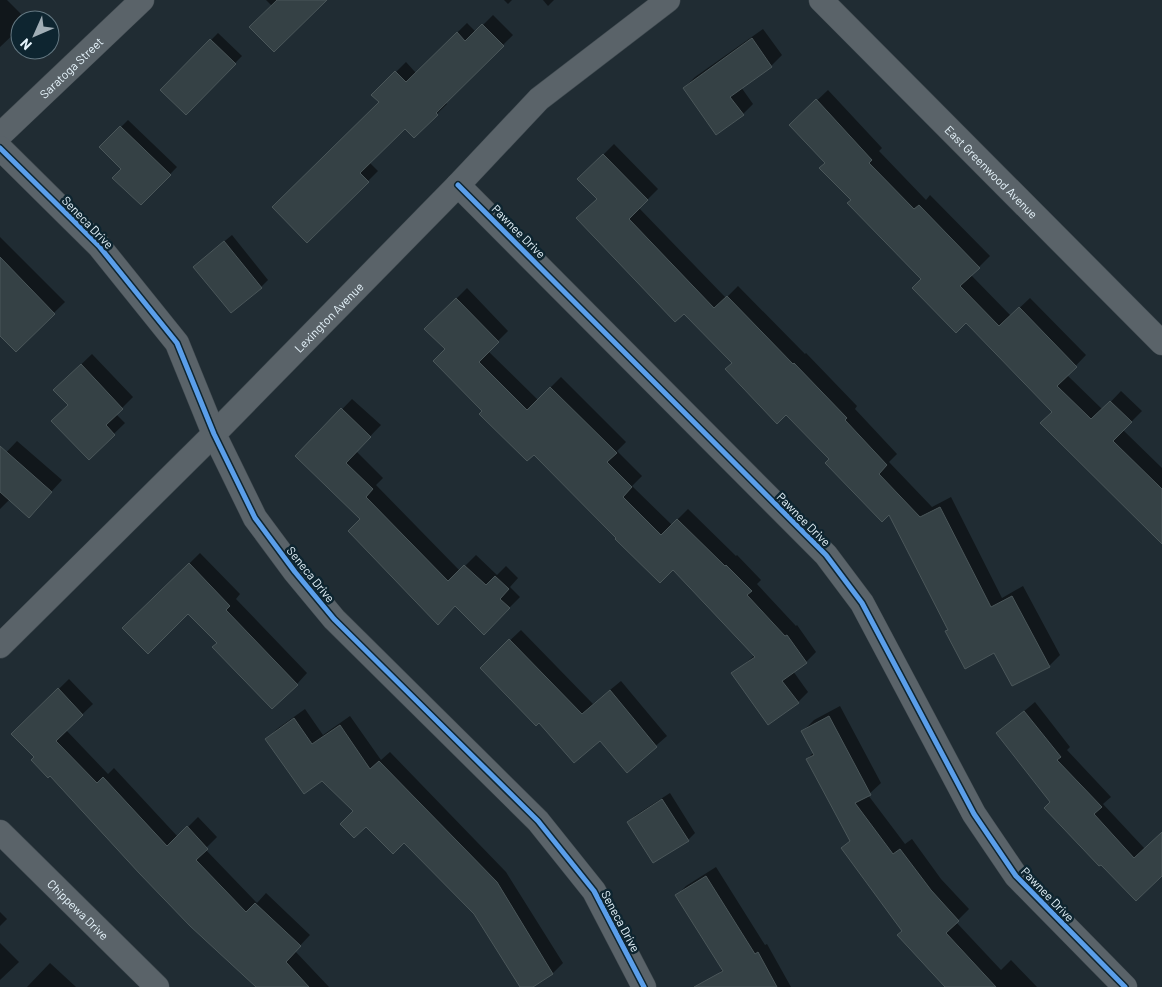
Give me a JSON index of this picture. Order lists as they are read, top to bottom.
{
  "streets": {
    "street": [
      "Saratoga Street",
      "East Greenwood Avenue",
      "Seneca Drive",
      "Pawnee Drive",
      "Lexington Avenue",
      "Chippewa Drive"
    ]
  },
  "crossings": [
    ["Seneca Drive", "Lexington Avenue"],
    ["Pawnee Drive", "Lexington Avenue"]
  ],
  "north": "bottom left"
}
